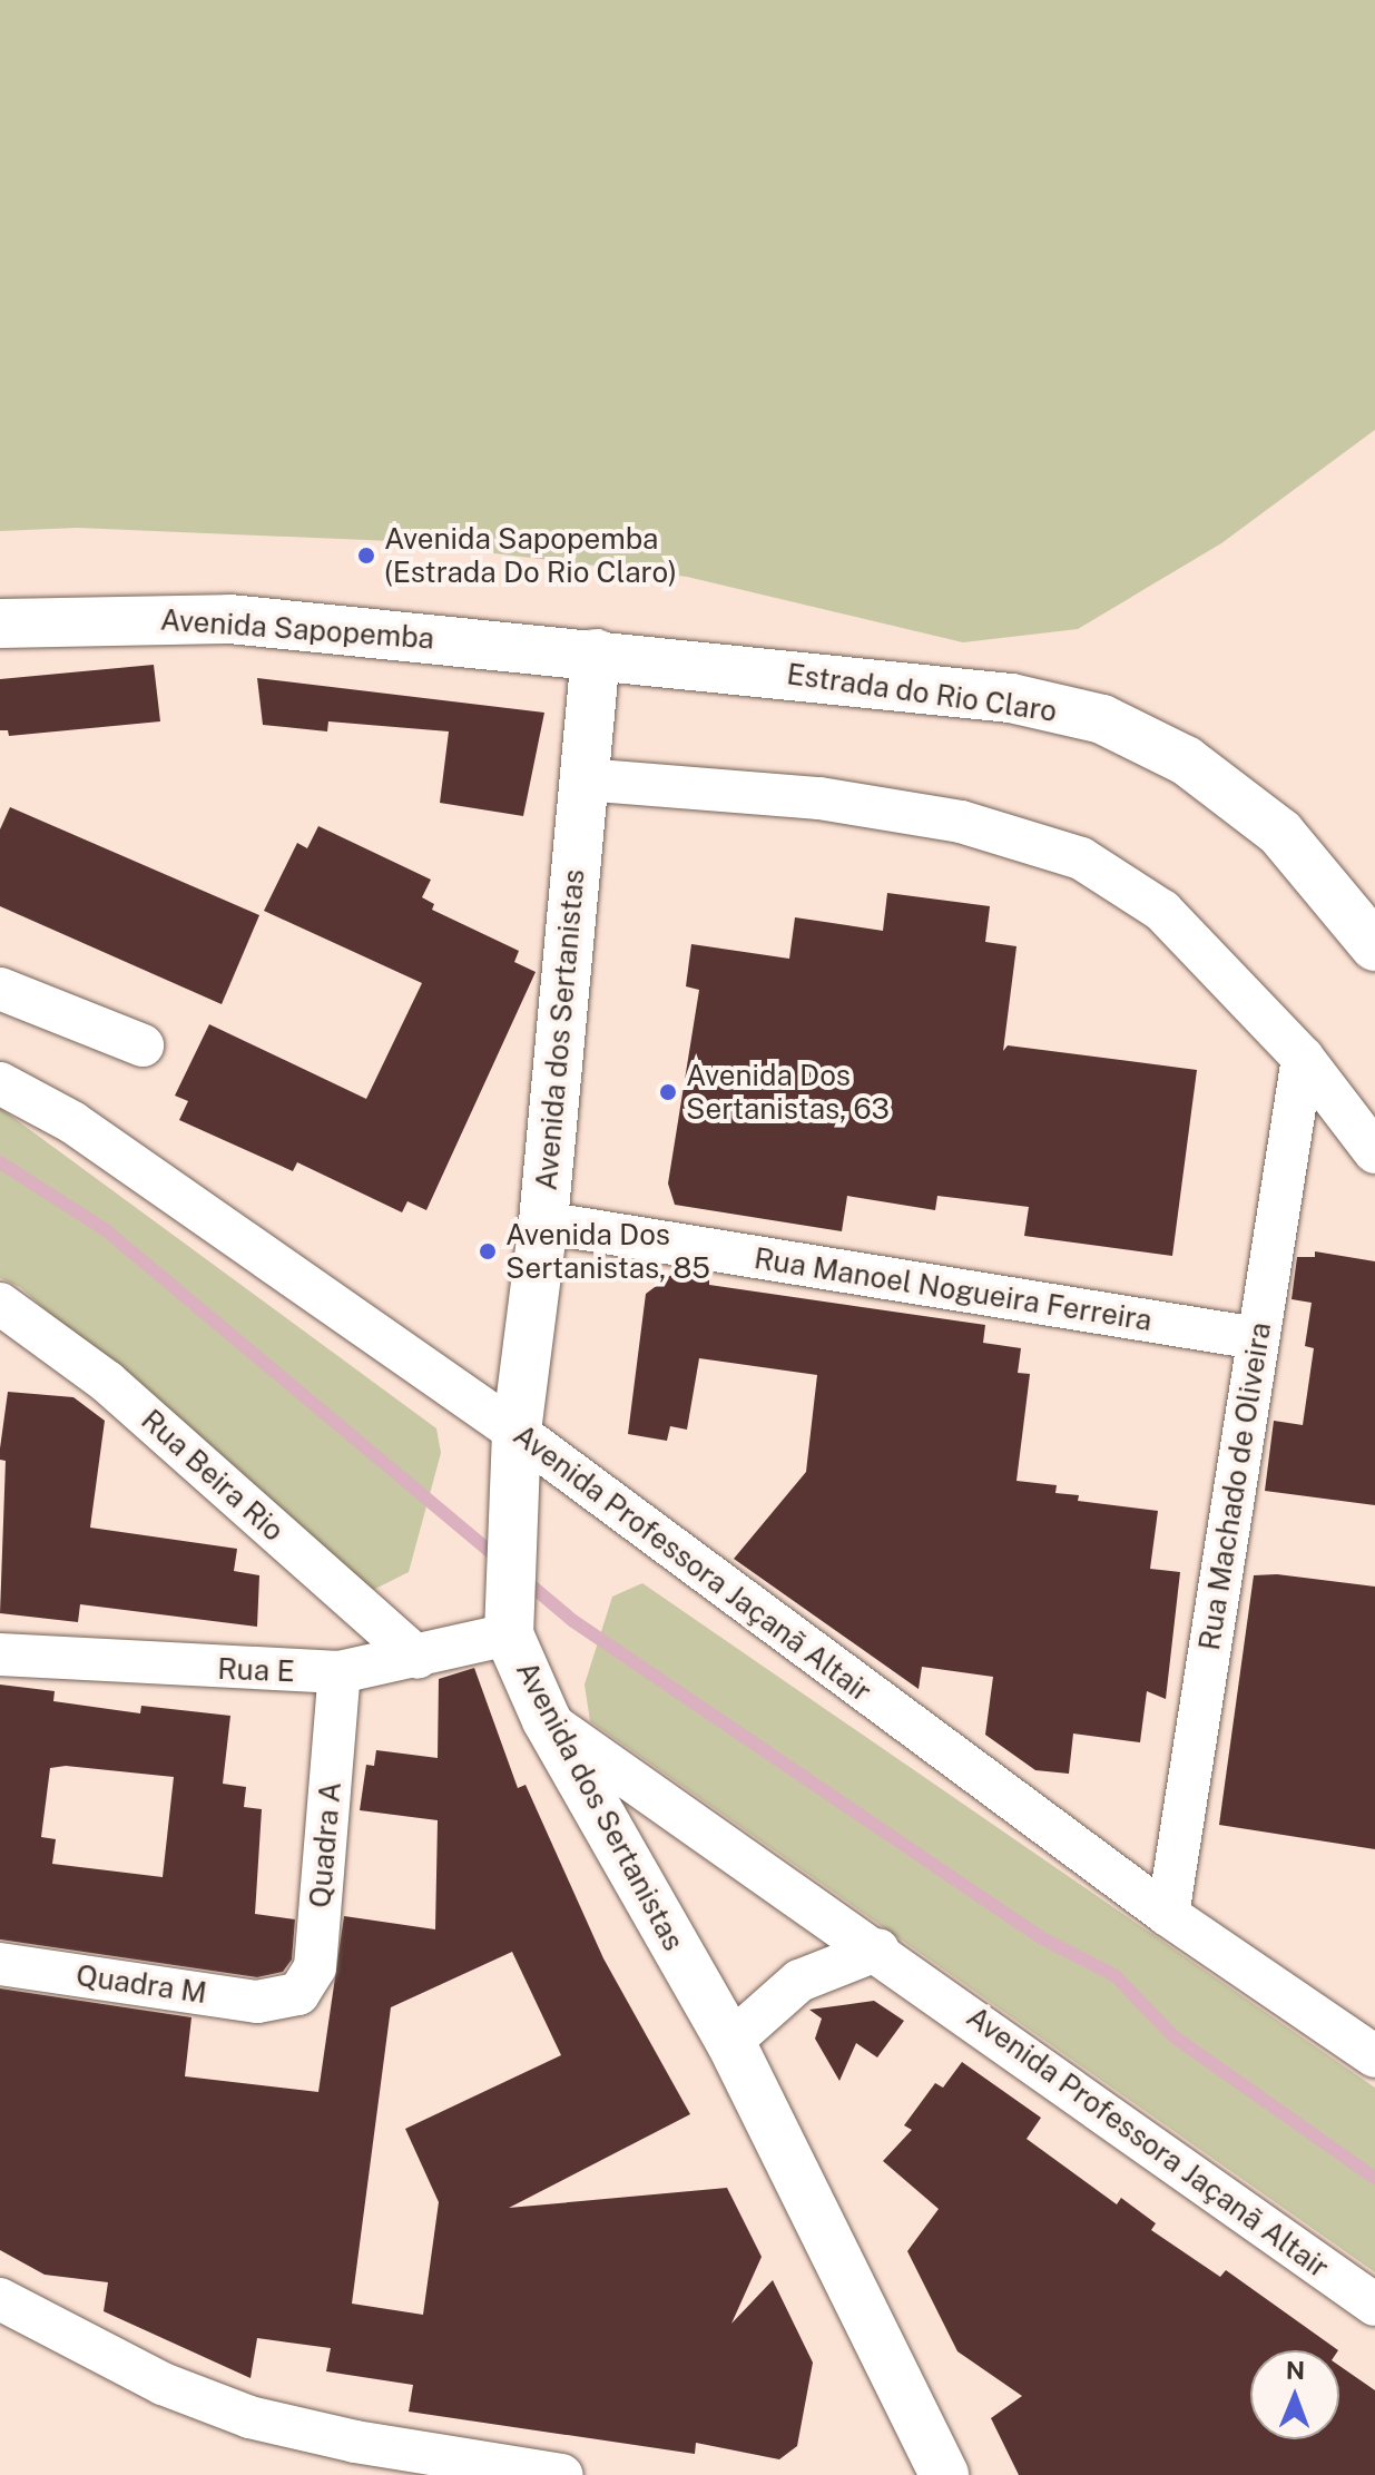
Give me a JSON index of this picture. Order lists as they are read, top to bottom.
{
  "streets": {
    "main road": ["Avenida Sapopemba", "Estrada do Rio Claro", "Avenida dos Sertanistas"],
    "street": [
      "Rua Manoel Nogueira Ferreira",
      "Rua Beira Rio",
      "Rua Machado de Oliveira",
      "Avenida Professora Jaçanã Altair",
      "Rua E",
      "Quadra A",
      "Quadra M"
    ]
  },
  "crossings": [
    ["Avenida Sapopemba", "Estrada do Rio Claro"],
    ["Avenida Sapopemba", "Avenida dos Sertanistas"],
    ["Estrada do Rio Claro", "Avenida dos Sertanistas"],
    ["Avenida dos Sertanistas", "Rua Manoel Nogueira Ferreira"],
    ["Avenida dos Sertanistas", "Avenida Professora Jaçanã Altair"],
    ["Avenida dos Sertanistas", "Rua E"],
    ["Rua Manoel Nogueira Ferreira", "Rua Machado de Oliveira"],
    ["Rua Beira Rio", "Rua E"],
    ["Rua Machado de Oliveira", "Avenida Professora Jaçanã Altair"],
    ["Rua E", "Quadra A"],
    ["Quadra A", "Quadra M"]
  ],
  "places": ["Avenida Sapopemba (Estrada Do Rio Claro)", "Avenida Dos Sertanistas, 63", "Avenida Dos Sertanistas, 85"],
  "north": "top"
}
